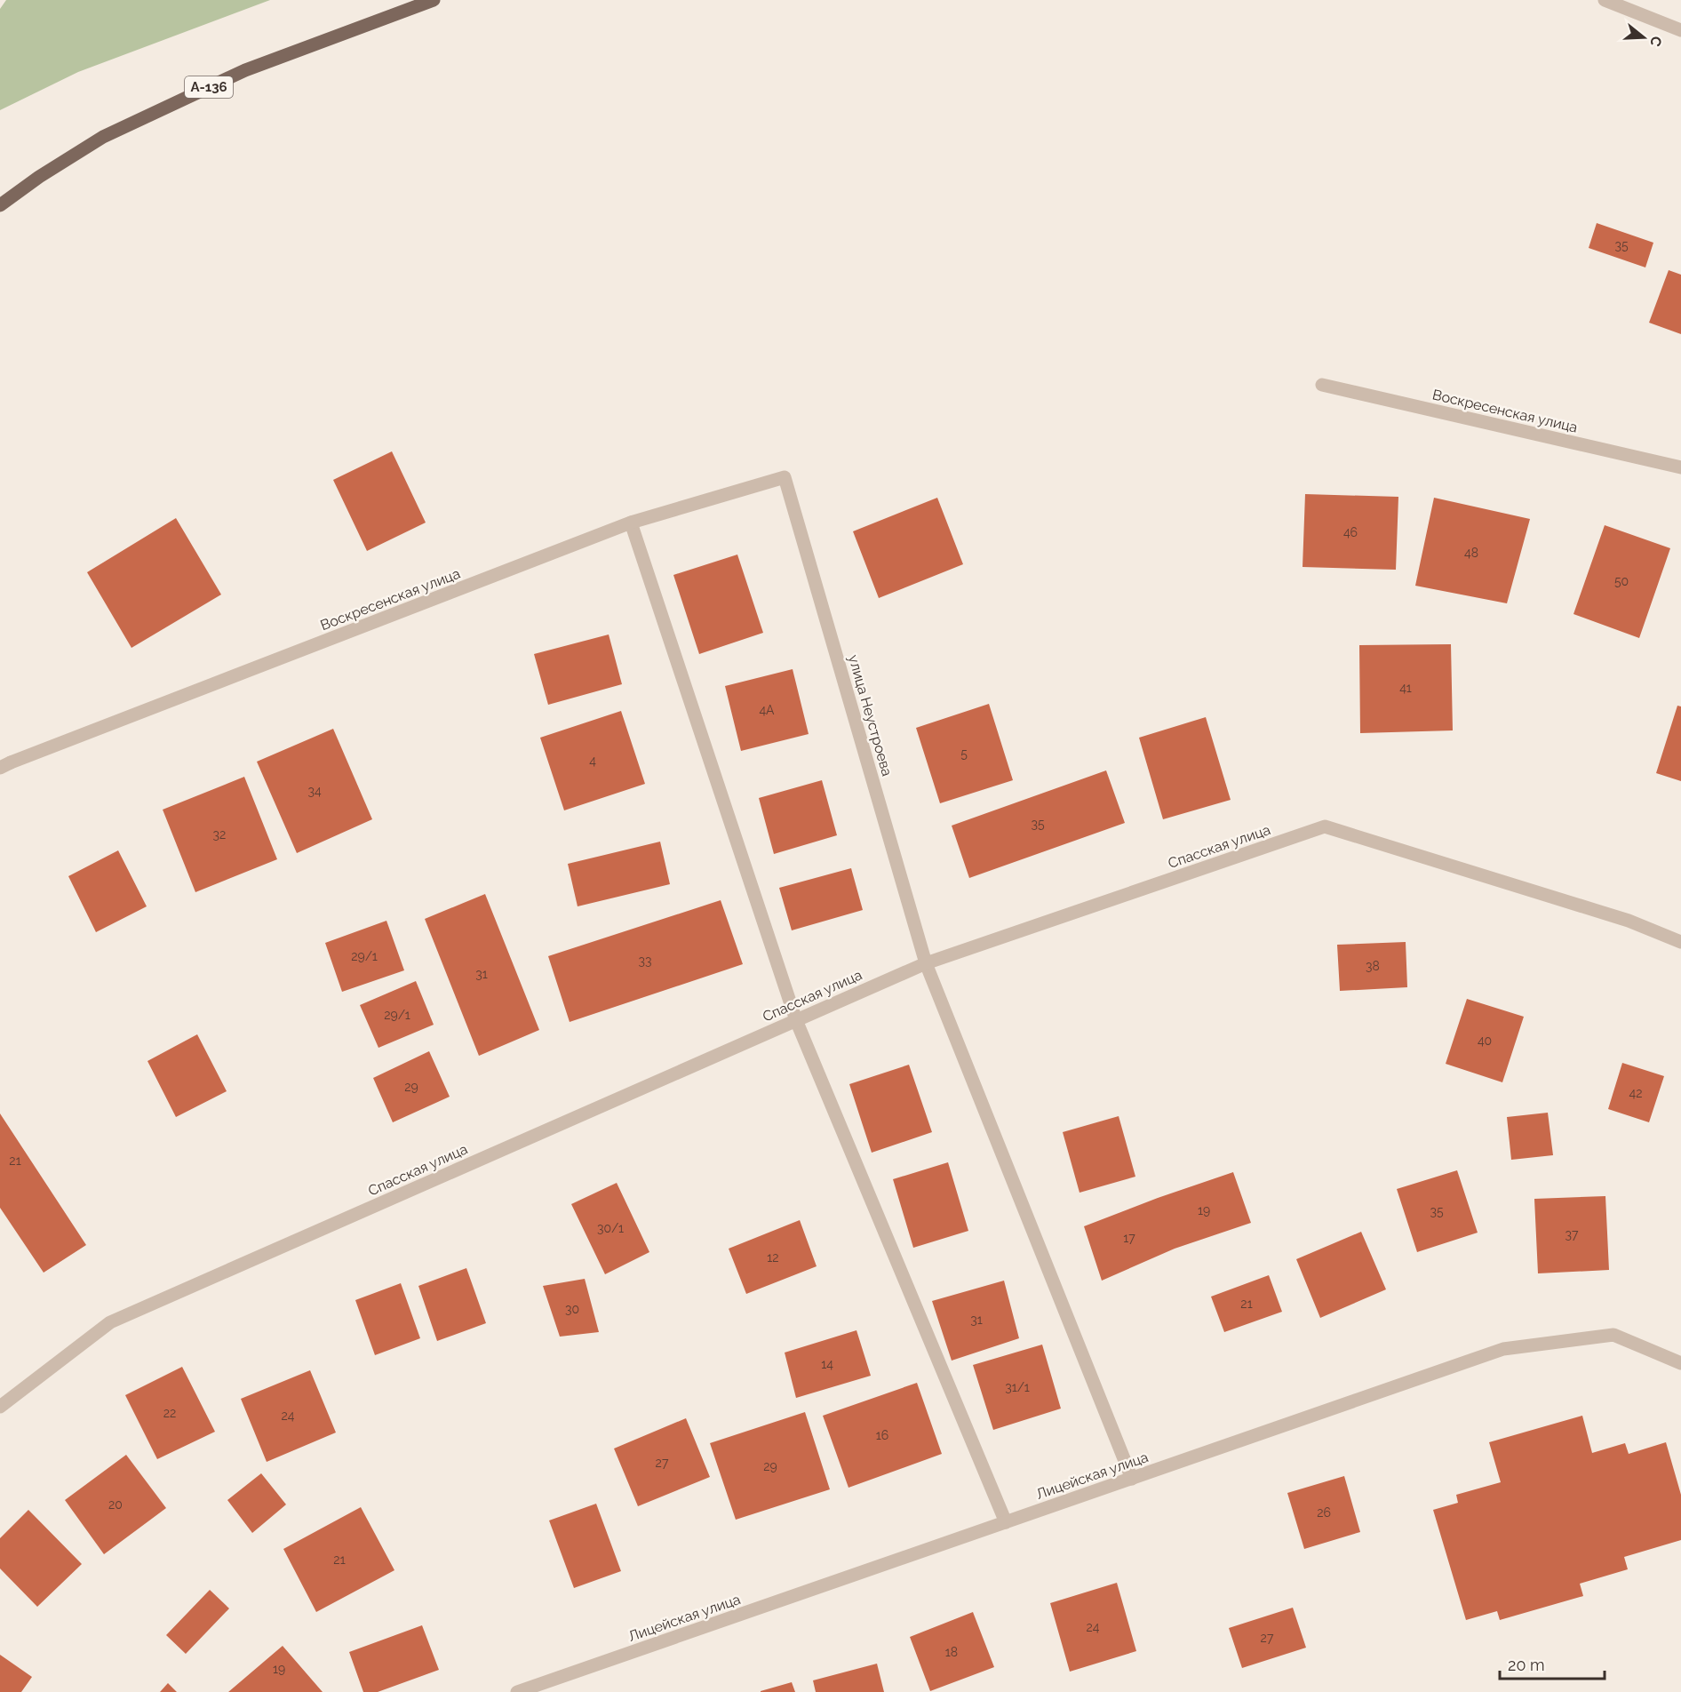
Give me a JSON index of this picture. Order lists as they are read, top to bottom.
{
  "streets": {
    "main road": ["А-136"],
    "street": [
      "Воскресенская улица",
      "улица Неустроева",
      "Спасская улица",
      "Лицейская улица"
    ]
  },
  "crossings": [
    ["Воскресенская улица", "улица Неустроева"],
    ["улица Неустроева", "Спасская улица"],
    ["улица Неустроева", "Лицейская улица"]
  ],
  "house_numbers": [
    "35",
    "46",
    "48",
    "50",
    "41",
    "4А",
    "5",
    "4",
    "34",
    "35",
    "32",
    "29/1",
    "33",
    "38",
    "31",
    "29/1",
    "40",
    "29",
    "42",
    "21",
    "19",
    "35",
    "30/1",
    "37",
    "17",
    "12",
    "21",
    "30",
    "31",
    "14",
    "31/1",
    "22",
    "24",
    "16",
    "27",
    "29",
    "20",
    "26",
    "21",
    "24",
    "27",
    "18",
    "19"
  ],
  "scale_bar": "20 m",
  "north": "right"
}
